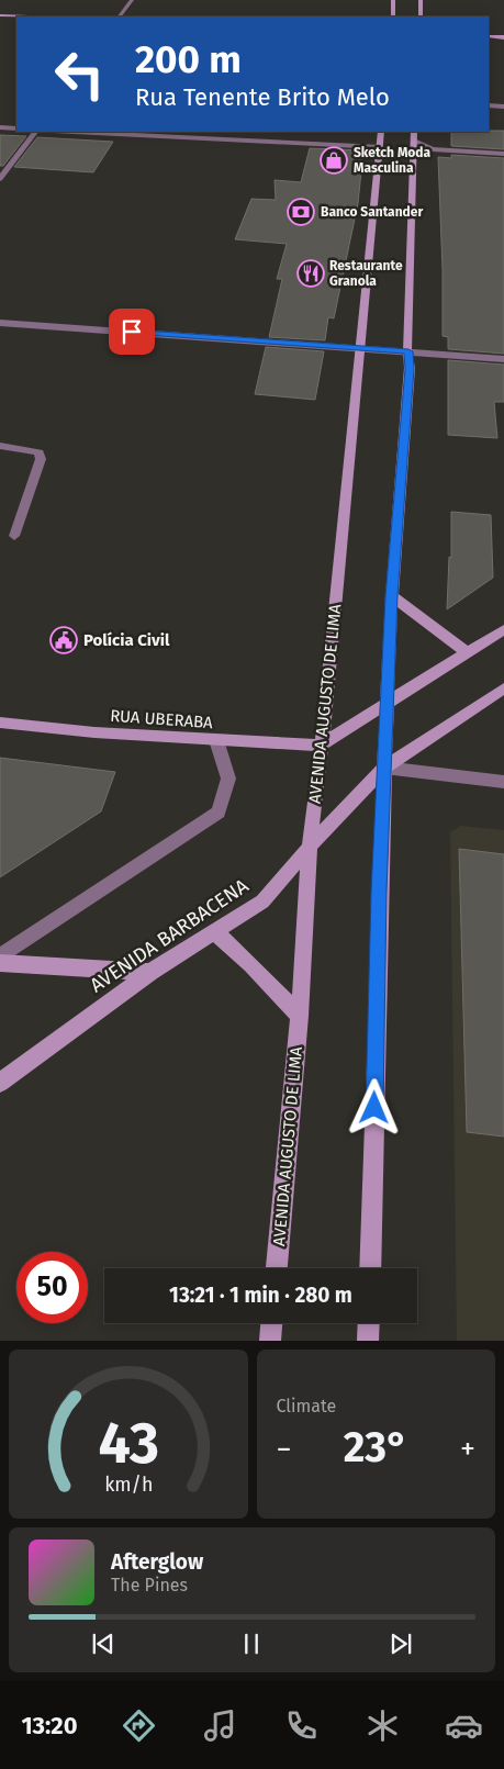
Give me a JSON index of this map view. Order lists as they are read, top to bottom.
{
  "streets": {
    "main road": ["AVENIDA AUGUSTO DE LIMA", "RUA UBERABA", "AVENIDA BARBACENA"]
  },
  "crossings": [
    ["AVENIDA AUGUSTO DE LIMA", "RUA UBERABA"],
    ["AVENIDA AUGUSTO DE LIMA", "AVENIDA BARBACENA"]
  ],
  "places": {
    "shop": ["Sketch Moda Masculina"],
    "bank": ["Banco Santander"],
    "restaurant": ["Restaurante Granola"],
    "public building": ["Polícia Civil"]
  },
  "page": {
    "turn": ["200 m", "Rua Tenente Brito Melo"],
    "limit": "50",
    "trip": "13:21 · 1 min · 280 m",
    "tile": "Climate",
    "heat": ["−", "23°", "+"],
    "song": ["Afterglow", "The Pines"],
    "tabs": "13:20",
    "gauge": ["43", "km/h"]
  }
}
